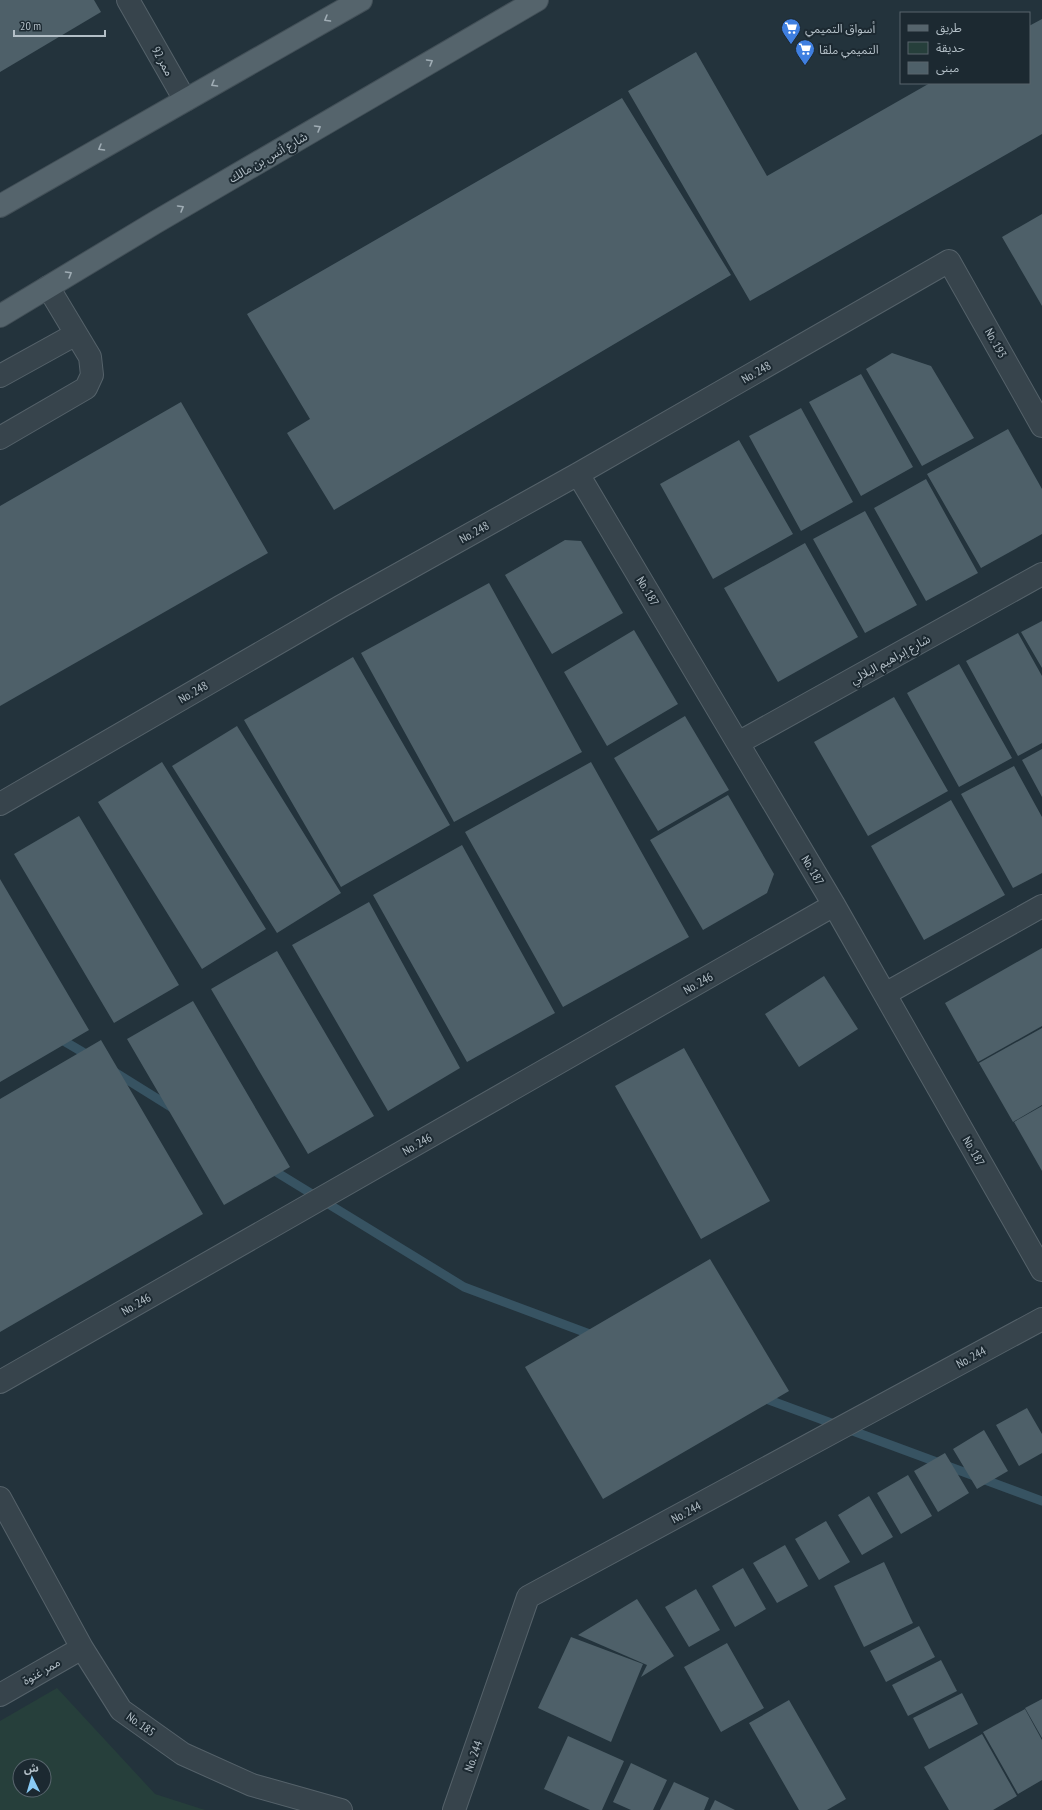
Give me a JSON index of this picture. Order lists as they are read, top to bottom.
{
  "streets": {
    "main road": ["شارع أنس بن مالك"],
    "street": [
      "ممر 92",
      "No. 193",
      "No. 248",
      "No. 187",
      "شارع إبراهيم البلالي",
      "No. 246",
      "No. 244",
      "ممر غنوة",
      "No. 185"
    ]
  },
  "crossings": [
    ["No. 193", "No. 248"],
    ["No. 248", "No. 187"],
    ["No. 187", "شارع إبراهيم البلالي"],
    ["No. 187", "No. 246"],
    ["ممر غنوة", "No. 185"]
  ],
  "places": {
    "supermarket": ["أسواق التميمي", "التميمي ملقا"]
  },
  "legend": ["طريق", "حديقة", "مبنى"],
  "scale_bar": "20 m",
  "north": "top"
}
